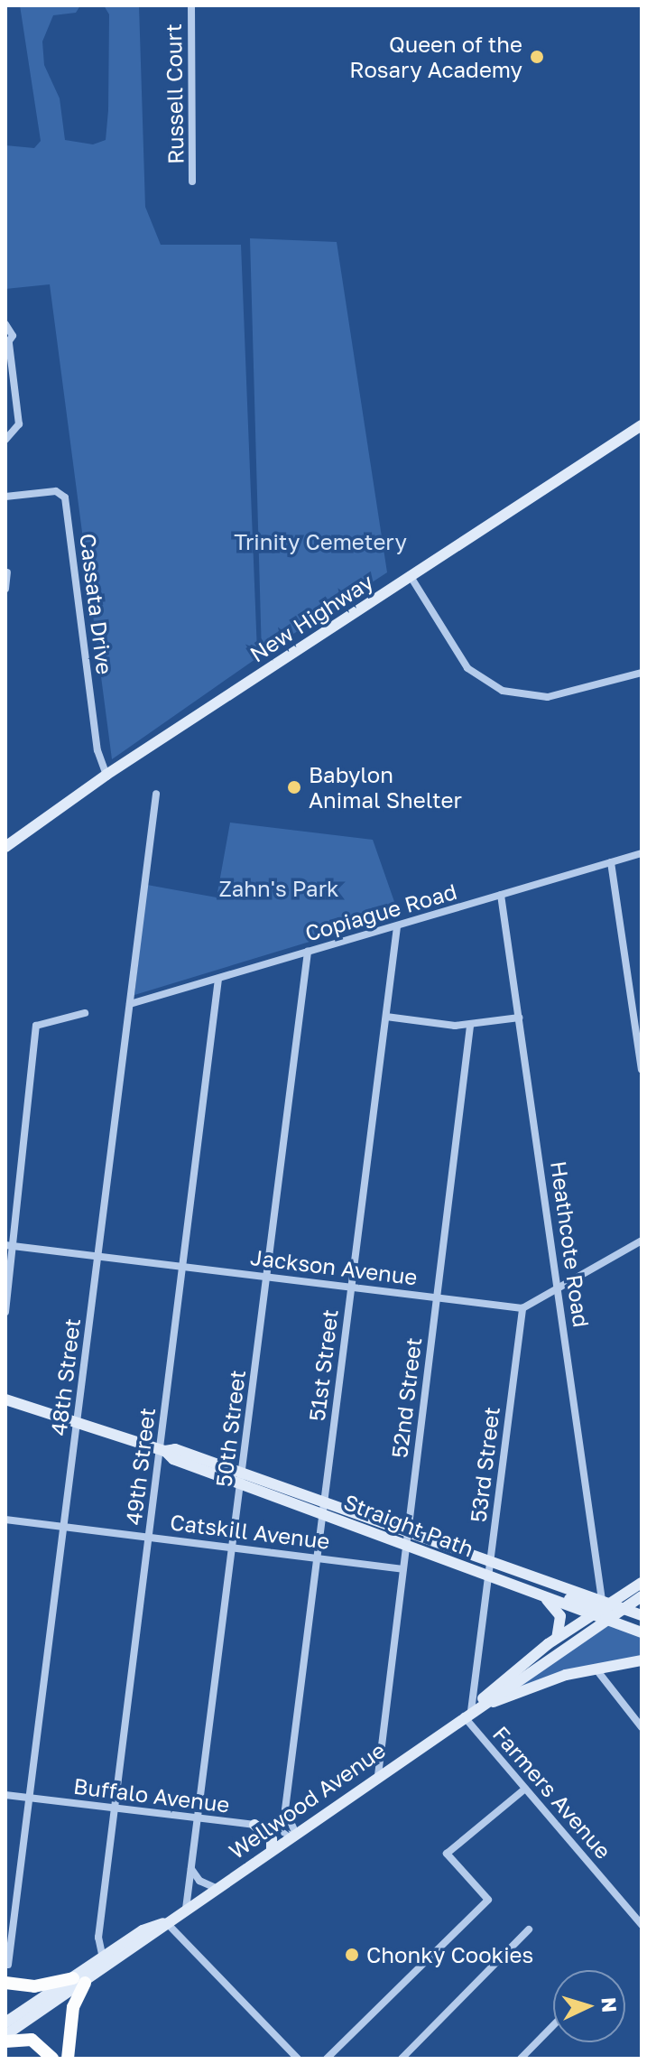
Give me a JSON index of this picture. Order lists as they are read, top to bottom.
{
  "streets": {
    "main road": ["New Highway", "Straight Path", "Wellwood Avenue"],
    "street": [
      "Russell Court",
      "Cassata Drive",
      "Copiague Road",
      "Heathcote Road",
      "Jackson Avenue",
      "51st Street",
      "48th Street",
      "52nd Street",
      "50th Street",
      "53rd Street",
      "49th Street",
      "Catskill Avenue",
      "Farmers Avenue",
      "Buffalo Avenue"
    ]
  },
  "crossings": [
    ["Cassata Drive", "New Highway"],
    ["Copiague Road", "Heathcote Road"],
    ["Copiague Road", "51st Street"],
    ["Copiague Road", "48th Street"],
    ["Copiague Road", "50th Street"],
    ["Copiague Road", "49th Street"],
    ["Heathcote Road", "Straight Path"],
    ["Heathcote Road", "Wellwood Avenue"],
    ["Jackson Avenue", "51st Street"],
    ["Jackson Avenue", "48th Street"],
    ["Jackson Avenue", "52nd Street"],
    ["Jackson Avenue", "50th Street"],
    ["Jackson Avenue", "53rd Street"],
    ["Jackson Avenue", "49th Street"],
    ["51st Street", "Straight Path"],
    ["51st Street", "Catskill Avenue"],
    ["51st Street", "Buffalo Avenue"],
    ["51st Street", "Wellwood Avenue"],
    ["48th Street", "Straight Path"],
    ["48th Street", "Catskill Avenue"],
    ["48th Street", "Buffalo Avenue"],
    ["52nd Street", "Straight Path"],
    ["52nd Street", "Catskill Avenue"],
    ["52nd Street", "Wellwood Avenue"],
    ["50th Street", "Straight Path"],
    ["50th Street", "Catskill Avenue"],
    ["50th Street", "Buffalo Avenue"],
    ["50th Street", "Wellwood Avenue"],
    ["53rd Street", "Straight Path"],
    ["53rd Street", "Farmers Avenue"],
    ["53rd Street", "Wellwood Avenue"],
    ["49th Street", "Straight Path"],
    ["49th Street", "Catskill Avenue"],
    ["49th Street", "Buffalo Avenue"],
    ["Straight Path", "Wellwood Avenue"],
    ["Farmers Avenue", "Wellwood Avenue"],
    ["Buffalo Avenue", "Wellwood Avenue"]
  ],
  "parks": ["Trinity Cemetery", "Zahn's Park"],
  "places": ["Queen of the Rosary Academy", "Babylon Animal Shelter", "Chonky Cookies"],
  "north": "right"
}
